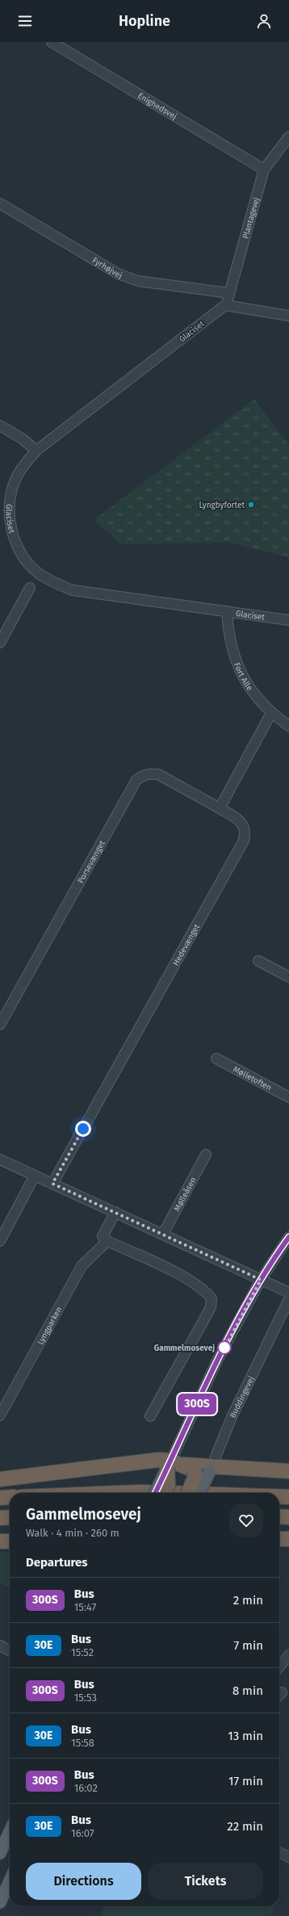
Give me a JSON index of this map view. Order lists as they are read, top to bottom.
{
  "streets": {
    "main road": ["Buddingevej"],
    "street": [
      "Enighedsvej",
      "Plantagevej",
      "Fyrhøjvej",
      "Glaciset",
      "Fort Alle",
      "Porsevænget",
      "Hedevænget",
      "Mølletoften",
      "Mølleåsen",
      "Lyngparken"
    ]
  },
  "crossings": [
    ["Enighedsvej", "Plantagevej"],
    ["Plantagevej", "Fyrhøjvej"],
    ["Plantagevej", "Glaciset"],
    ["Glaciset", "Fort Alle"],
    ["Porsevænget", "Hedevænget"]
  ],
  "places": ["Lyngbyfortet", "Gammelmosevej"],
  "lines": ["bus line 300S"],
  "page": {
    "header": "Hopline",
    "on_map": "300S",
    "heading": [
      ["Gammelmosevej", "Walk · 4 min · 260 m"],
      "Departures"
    ],
    "list": [
      {
        "mark": "300S",
        "name": "Bus",
        "note": "15:47",
        "value": "2 min"
      },
      {
        "mark": "30E",
        "name": "Bus",
        "note": "15:52",
        "value": "7 min"
      },
      {
        "mark": "300S",
        "name": "Bus",
        "note": "15:53",
        "value": "8 min"
      },
      {
        "mark": "30E",
        "name": "Bus",
        "note": "15:58",
        "value": "13 min"
      },
      {
        "mark": "300S",
        "name": "Bus",
        "note": "16:02",
        "value": "17 min"
      },
      {
        "mark": "30E",
        "name": "Bus",
        "note": "16:07",
        "value": "22 min"
      }
    ],
    "buttons": ["Directions", "Tickets"]
  }
}
